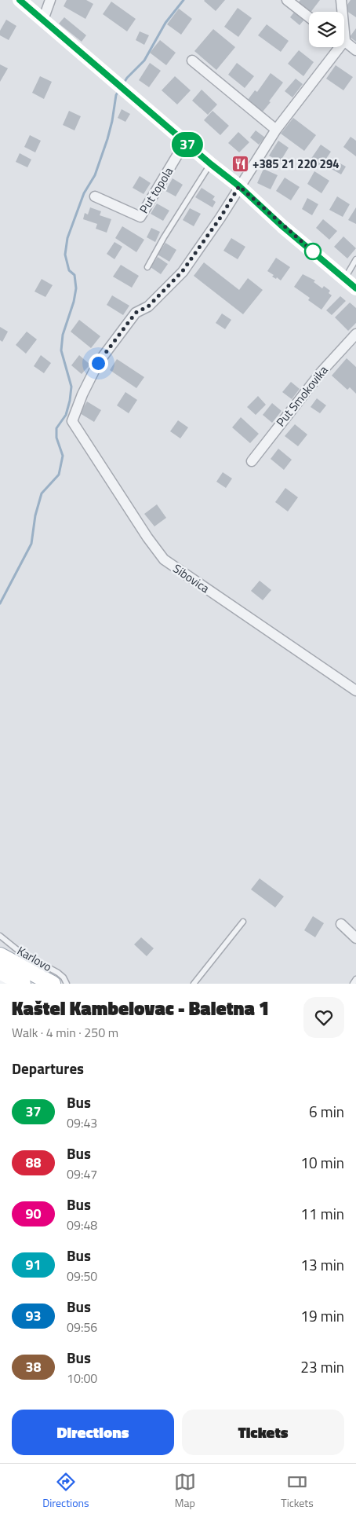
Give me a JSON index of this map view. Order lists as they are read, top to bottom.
{
  "streets": {
    "street": ["Put topola", "Put Smokovika", "Sibovica"],
    "lane": ["Karlovo"]
  },
  "places": {
    "restaurant": ["+385 21 220 294"]
  },
  "lines": ["bus line 37"],
  "page": {
    "on_map": "37",
    "heading": [
      ["Kaštel Kambelovac - Baletna 1", "Walk · 4 min · 250 m"],
      "Departures"
    ],
    "list": [
      {
        "mark": "37",
        "name": "Bus",
        "note": "09:43",
        "value": "6 min"
      },
      {
        "mark": "88",
        "name": "Bus",
        "note": "09:47",
        "value": "10 min"
      },
      {
        "mark": "90",
        "name": "Bus",
        "note": "09:48",
        "value": "11 min"
      },
      {
        "mark": "91",
        "name": "Bus",
        "note": "09:50",
        "value": "13 min"
      },
      {
        "mark": "93",
        "name": "Bus",
        "note": "09:56",
        "value": "19 min"
      },
      {
        "mark": "38",
        "name": "Bus",
        "note": "10:00",
        "value": "23 min"
      }
    ],
    "buttons": ["Directions", "Tickets"],
    "tabs": ["Directions", "Map", "Tickets"]
  }
}
